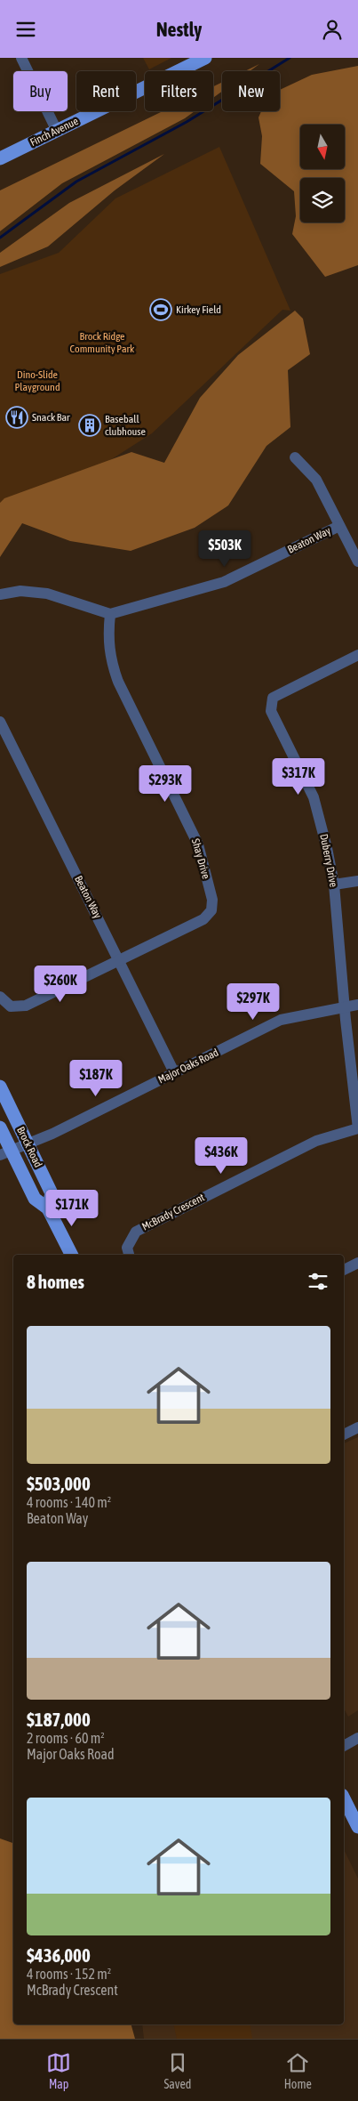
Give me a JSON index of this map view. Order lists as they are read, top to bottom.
{
  "streets": {
    "main road": ["Finch Avenue", "Brock Road"],
    "street": [
      "Beaton Way",
      "Shay Drive",
      "Duberry Drive",
      "Major Oaks Road",
      "McBrady Crescent"
    ]
  },
  "crossings": [
    ["Beaton Way", "Shay Drive"],
    ["Beaton Way", "Major Oaks Road"],
    ["Duberry Drive", "Major Oaks Road"],
    ["Duberry Drive", "McBrady Crescent"],
    ["Major Oaks Road", "Brock Road"]
  ],
  "parks": ["Brock Ridge Community Park", "Dino-Slide Playground"],
  "places": {
    "sports": ["Kirkey Field"],
    "restaurant": ["Snack Bar"],
    "building": ["Baseball clubhouse"]
  },
  "north": "bottom",
  "page": {
    "header": "Nestly",
    "chip": [
      "Buy",
      "Rent",
      "Filters",
      "New"
    ],
    "price": [
      "$503K",
      "$317K",
      "$293K",
      "$260K",
      "$297K",
      "$187K",
      "$436K",
      "$171K"
    ],
    "heading": "8 homes",
    "list": [
      {
        "name": "$503,000",
        "note": "4 rooms · 140 m² · Beaton Way"
      },
      {
        "name": "$187,000",
        "note": "2 rooms · 60 m² · Major Oaks Road"
      },
      {
        "name": "$436,000",
        "note": "4 rooms · 152 m² · McBrady Crescent"
      }
    ],
    "tabs": ["Map", "Saved", "Home"]
  }
}
